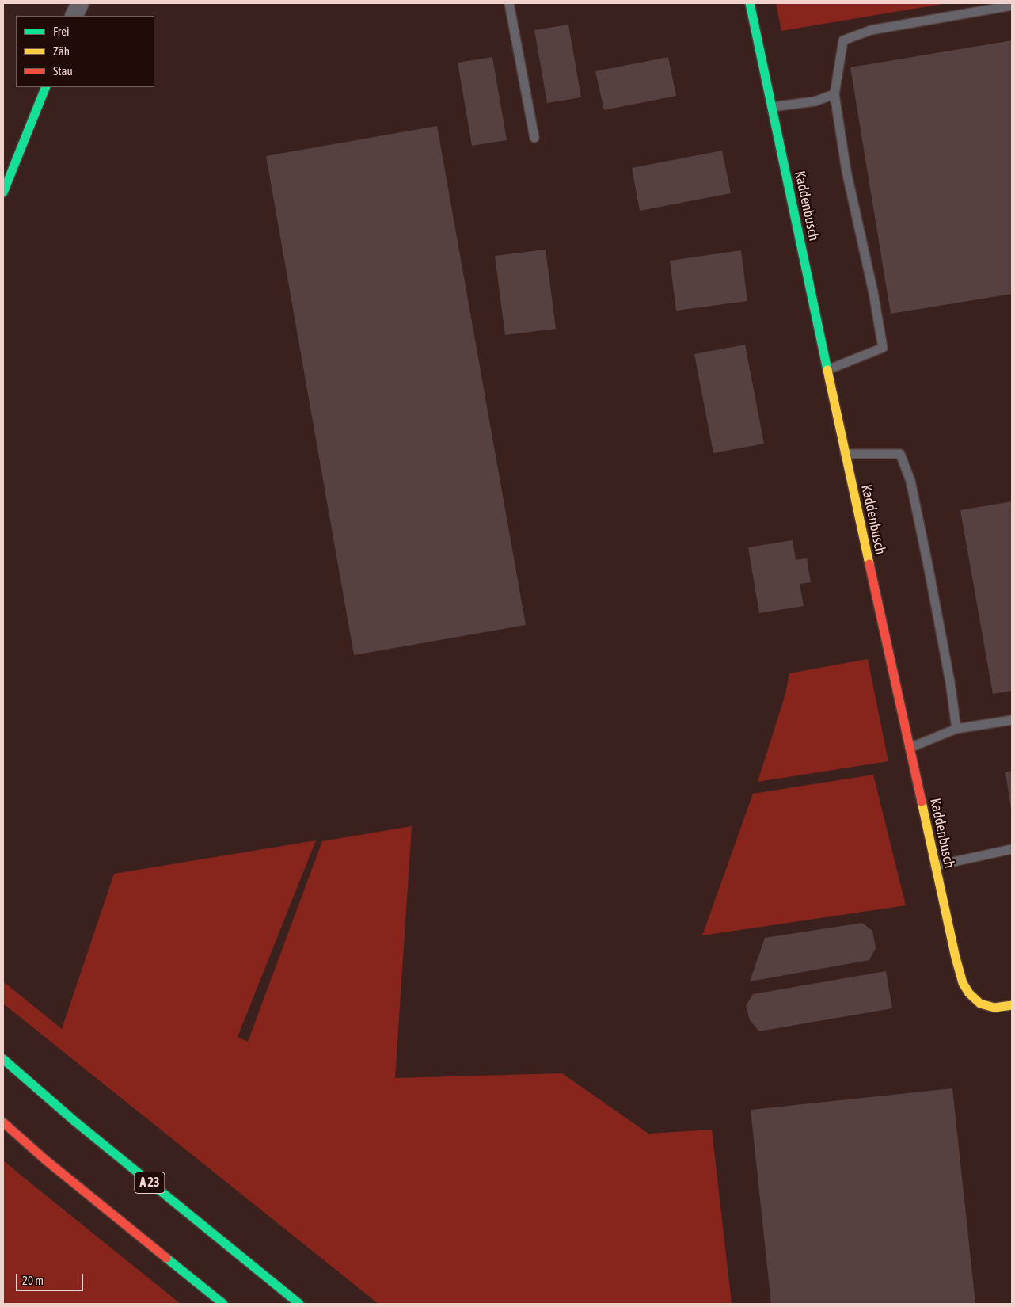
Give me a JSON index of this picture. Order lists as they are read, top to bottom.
{
  "streets": {
    "main road": ["Kaddenbusch", "A 23"]
  },
  "legend": ["Frei", "Zäh", "Stau"],
  "scale_bar": "20 m"
}
